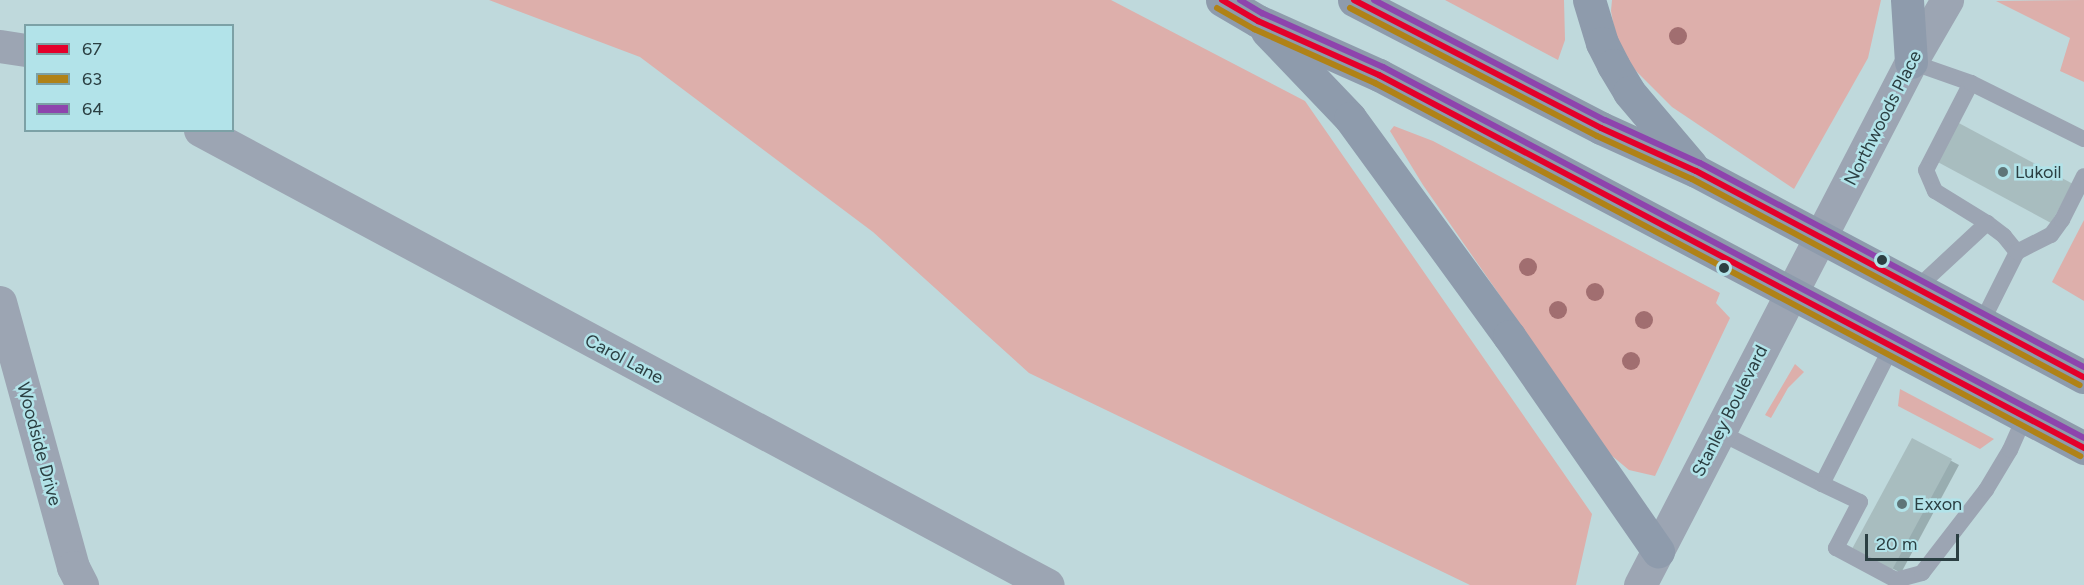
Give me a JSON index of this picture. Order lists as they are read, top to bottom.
{
  "streets": {
    "street": [
      "Northwoods Place",
      "Carol Lane",
      "Stanley Boulevard",
      "Woodside Drive"
    ]
  },
  "crossings": [
    ["Northwoods Place", "Stanley Boulevard"]
  ],
  "places": ["Lukoil", "Exxon"],
  "lines": ["transit line 67", "transit line 64", "transit line 63"],
  "legend": ["67", "63", "64"],
  "scale_bar": "20 m"
}
